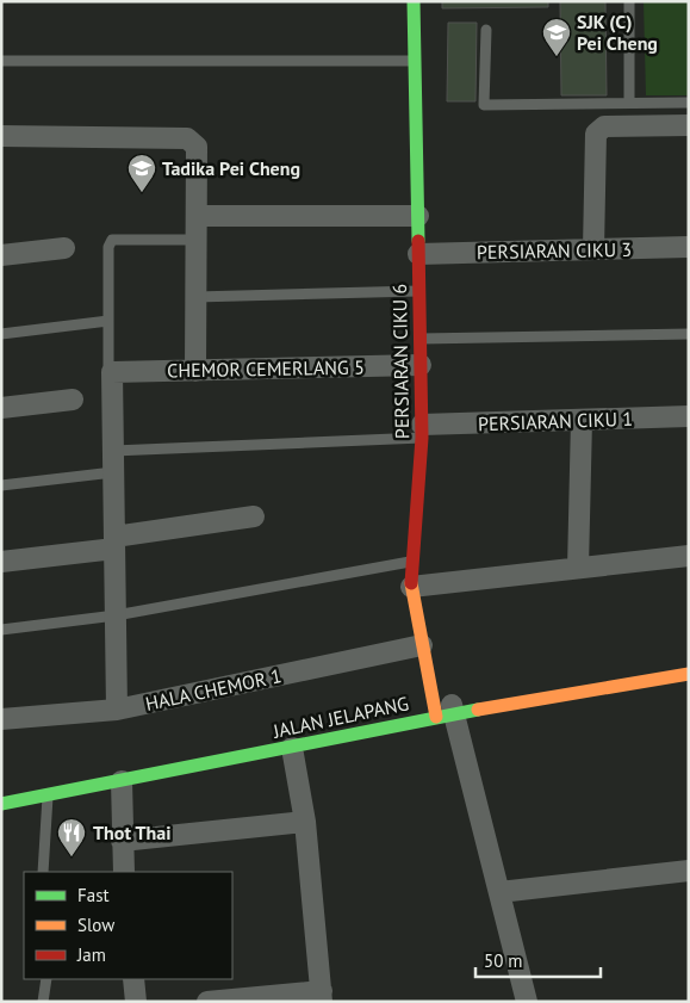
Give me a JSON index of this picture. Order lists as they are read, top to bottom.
{
  "streets": {
    "main road": ["PERSIARAN CIKU 6", "JALAN JELAPANG"],
    "street": [
      "PERSIARAN CIKU 3",
      "CHEMOR CEMERLANG 5",
      "PERSIARAN CIKU 1",
      "HALA CHEMOR 1"
    ]
  },
  "crossings": [
    ["PERSIARAN CIKU 3", "PERSIARAN CIKU 6"],
    ["PERSIARAN CIKU 6", "CHEMOR CEMERLANG 5"],
    ["PERSIARAN CIKU 6", "PERSIARAN CIKU 1"],
    ["PERSIARAN CIKU 6", "HALA CHEMOR 1"],
    ["PERSIARAN CIKU 6", "JALAN JELAPANG"]
  ],
  "places": {
    "school or university": ["SJK (C) Pei Cheng", "Tadika Pei Cheng"],
    "restaurant": ["Thot Thai"]
  },
  "legend": ["Fast", "Slow", "Jam"],
  "scale_bar": "50 m"
}
